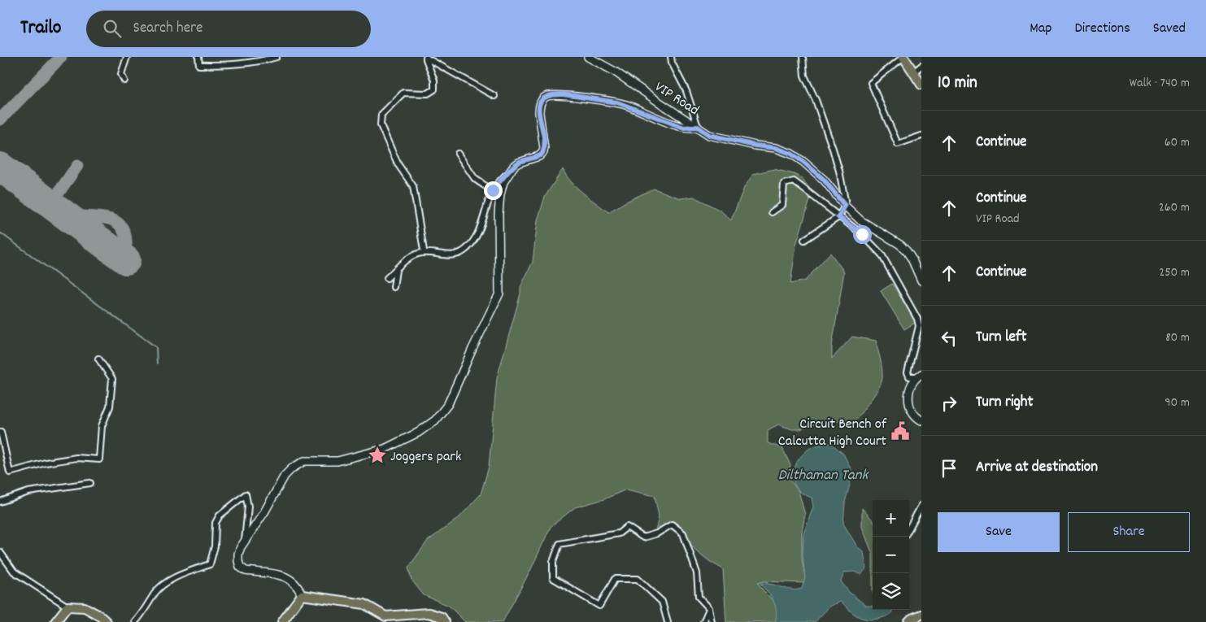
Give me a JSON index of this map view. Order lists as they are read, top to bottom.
{
  "streets": {
    "main road": ["VIP Road"]
  },
  "water": ["Dilthaman Tank"],
  "places": {
    "public building": ["Circuit Bench of Calcutta High Court"],
    "place": ["Joggers park"]
  },
  "page": {
    "header": "Trailo",
    "search": "Search here",
    "nav": ["Map", "Directions", "Saved"],
    "heading": ["10 min", "Walk · 740 m"],
    "list": [
      ["Continue", "60 m"],
      ["Continue", "VIP Road", "260 m"],
      ["Continue", "250 m"],
      ["Turn left", "80 m"],
      ["Turn right", "90 m"],
      "Arrive at destination"
    ],
    "map_buttons": ["+", "−"],
    "buttons": ["Save", "Share"]
  }
}
